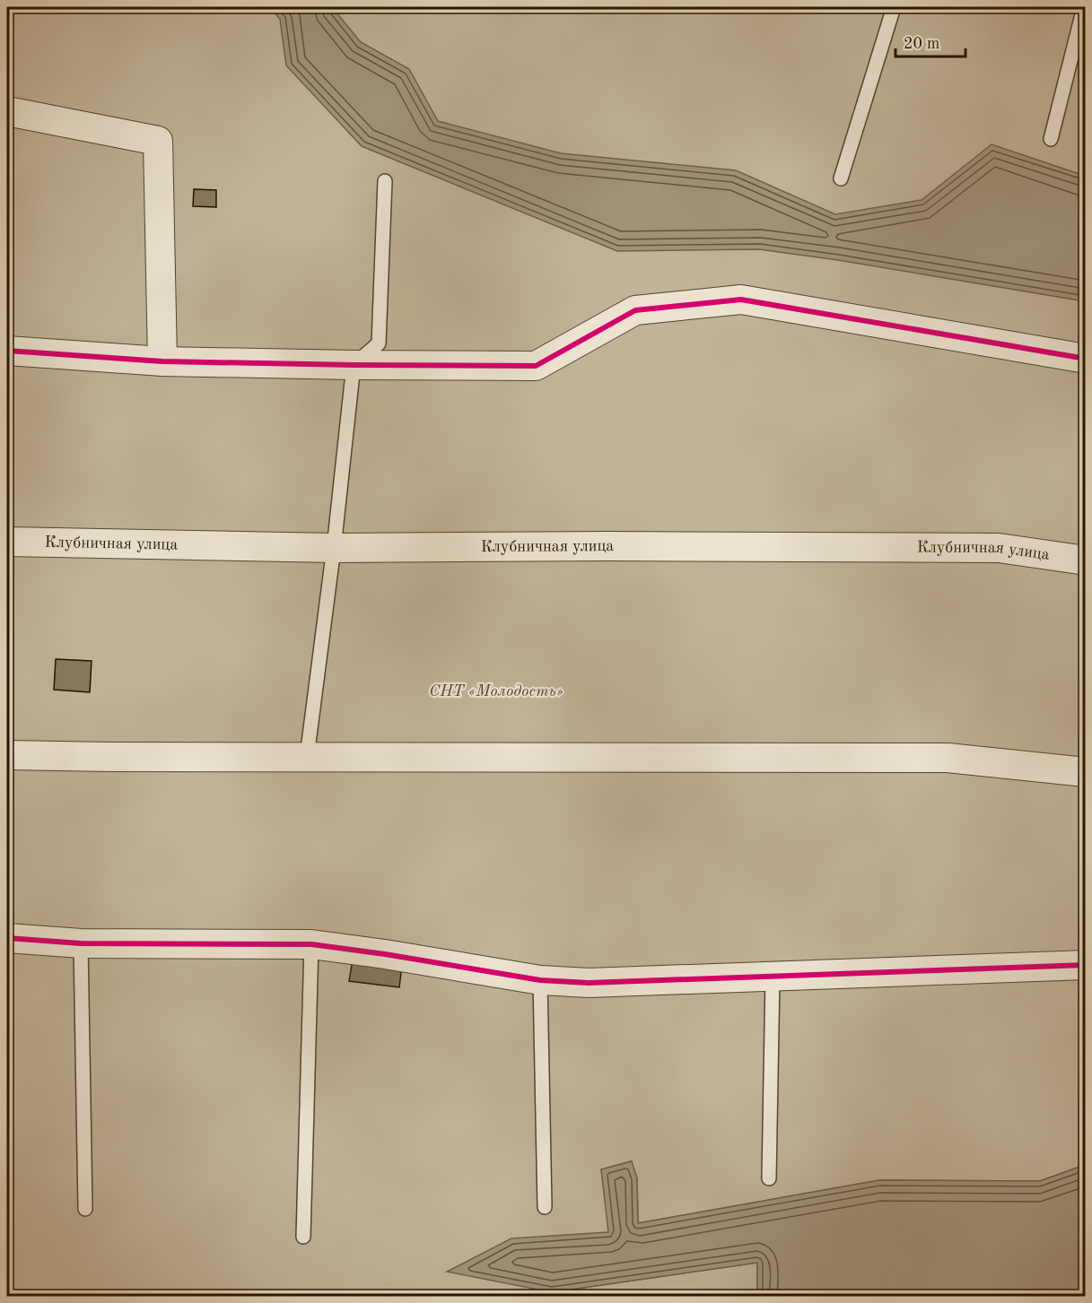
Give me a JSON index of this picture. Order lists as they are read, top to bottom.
{
  "streets": {
    "street": ["Клубничная улица"]
  },
  "parks": ["СНТ «Молодость»"],
  "scale_bar": "20 m"
}
